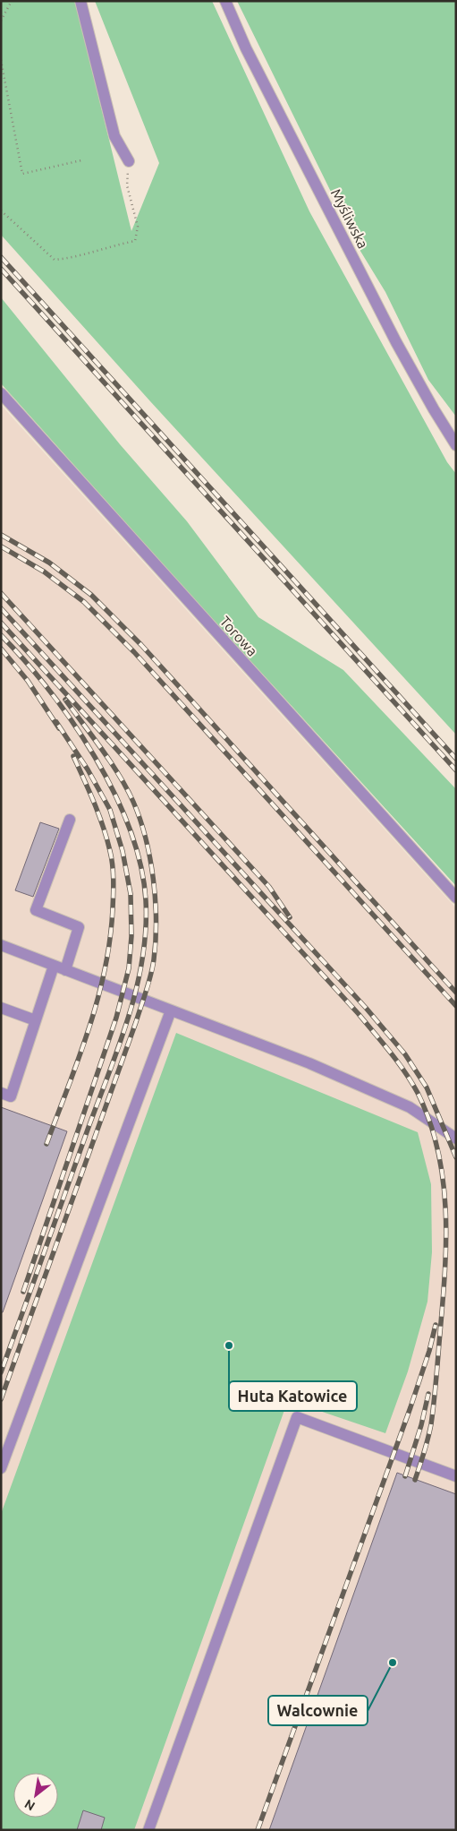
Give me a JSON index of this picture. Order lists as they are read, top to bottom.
{
  "streets": {
    "street": ["Myśliwska", "Torowa"]
  },
  "places": ["Huta Katowice", "Walcownie"],
  "north": "bottom left"
}
